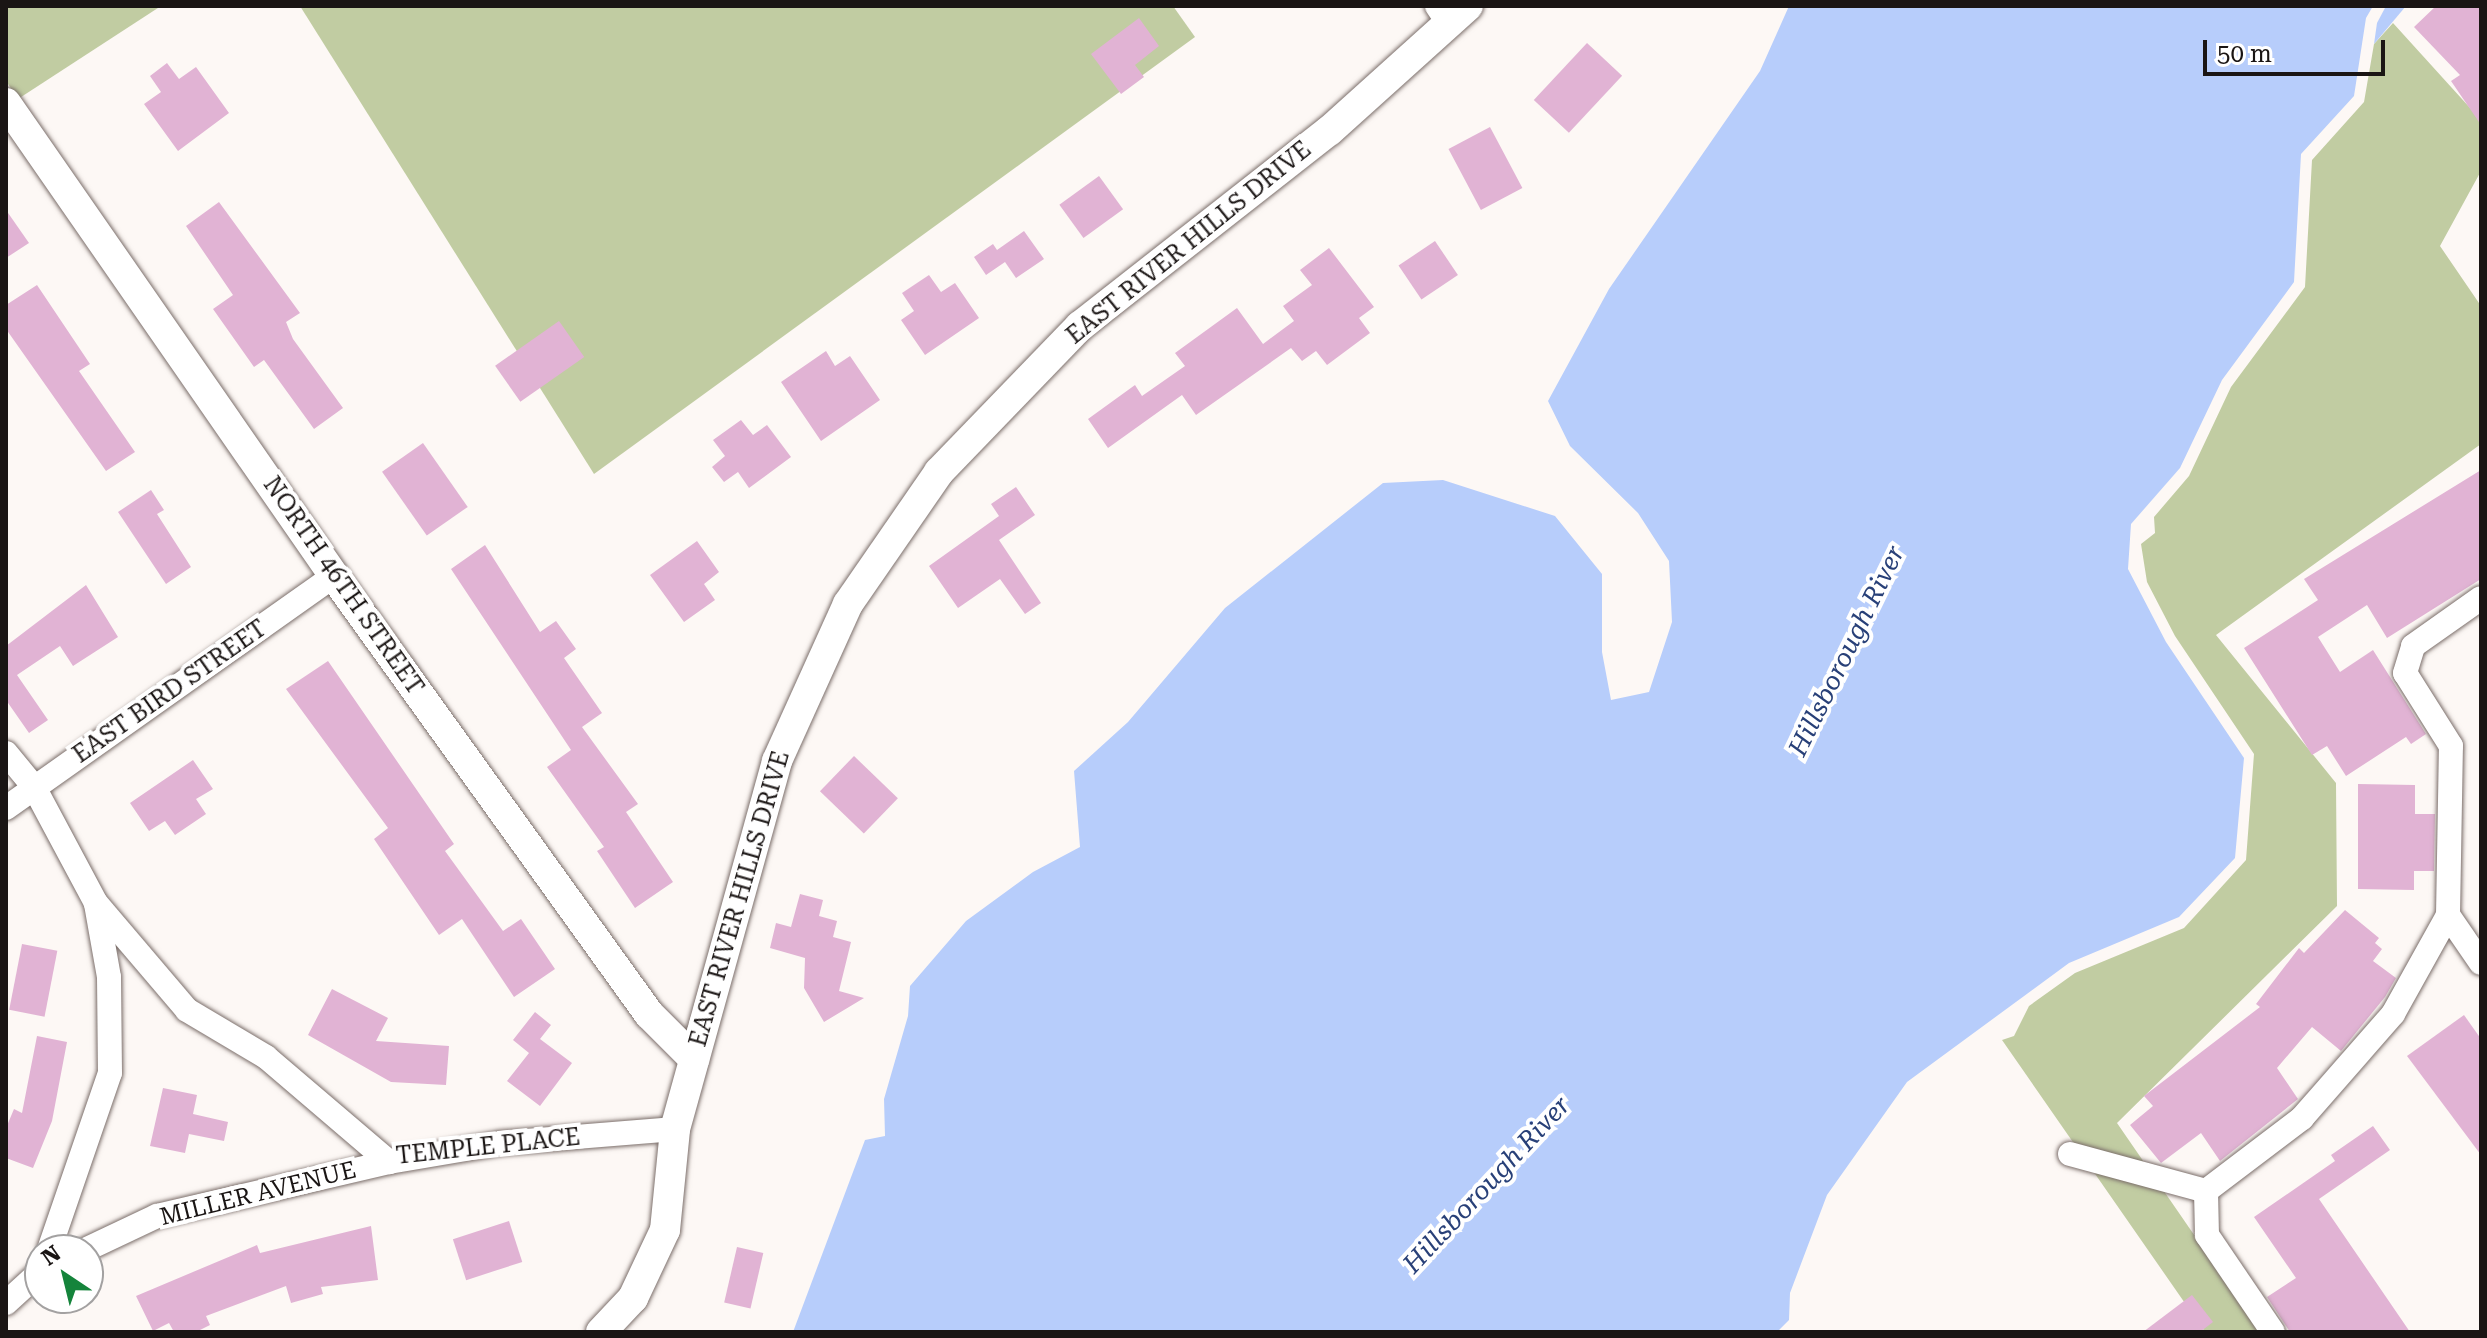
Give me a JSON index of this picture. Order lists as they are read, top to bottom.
{
  "streets": {
    "street": [
      "EAST RIVER HILLS DRIVE",
      "NORTH 46TH STREET",
      "EAST BIRD STREET",
      "TEMPLE PLACE",
      "MILLER AVENUE"
    ]
  },
  "crossings": [
    ["EAST RIVER HILLS DRIVE", "NORTH 46TH STREET"],
    ["EAST RIVER HILLS DRIVE", "TEMPLE PLACE"],
    ["NORTH 46TH STREET", "EAST BIRD STREET"],
    ["EAST BIRD STREET", "TEMPLE PLACE"],
    ["TEMPLE PLACE", "MILLER AVENUE"]
  ],
  "water": ["Hillsborough River"],
  "scale_bar": "50 m",
  "north": "top left"
}
